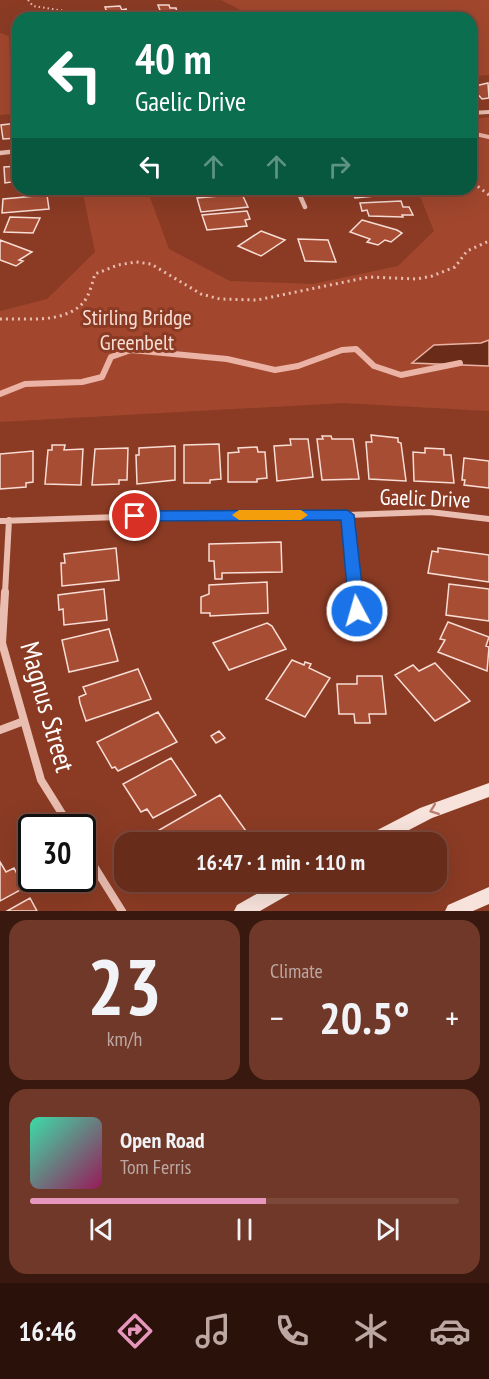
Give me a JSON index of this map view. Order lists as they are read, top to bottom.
{
  "streets": {
    "street": ["Gaelic Drive", "Magnus Street"]
  },
  "crossings": [
    ["Gaelic Drive", "Magnus Street"]
  ],
  "parks": ["Stirling Bridge Greenbelt"],
  "page": {
    "turn": ["40 m", "Gaelic Drive"],
    "limit": "30",
    "trip": "16:47 · 1 min · 110 m",
    "tile": [
      ["23", "km/h"],
      "Climate"
    ],
    "heat": ["−", "20.5°", "+"],
    "song": ["Open Road", "Tom Ferris"],
    "tabs": "16:46"
  }
}
